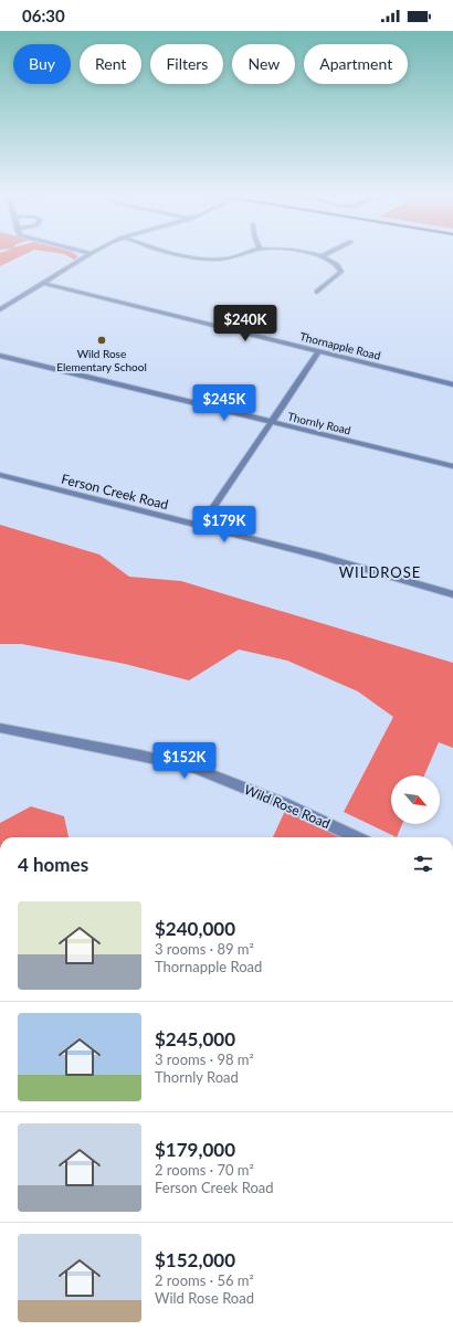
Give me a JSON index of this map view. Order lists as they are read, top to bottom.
{
  "streets": {
    "street": [
      "Thornapple Road",
      "Thornly Road",
      "Ferson Creek Road",
      "Wild Rose Road"
    ]
  },
  "districts": ["WILDROSE"],
  "places": ["Wild Rose Elementary School"],
  "north": "bottom right",
  "page": {
    "status": "06:30",
    "chip": [
      "Buy",
      "Rent",
      "Filters",
      "New",
      "Apartment"
    ],
    "price": [
      "$240K",
      "$245K",
      "$179K",
      "$152K"
    ],
    "heading": "4 homes",
    "list": [
      {
        "name": "$240,000",
        "note": "3 rooms · 89 m² · Thornapple Road"
      },
      {
        "name": "$245,000",
        "note": "3 rooms · 98 m² · Thornly Road"
      },
      {
        "name": "$179,000",
        "note": "2 rooms · 70 m² · Ferson Creek Road"
      },
      {
        "name": "$152,000",
        "note": "2 rooms · 56 m² · Wild Rose Road"
      }
    ]
  }
}
